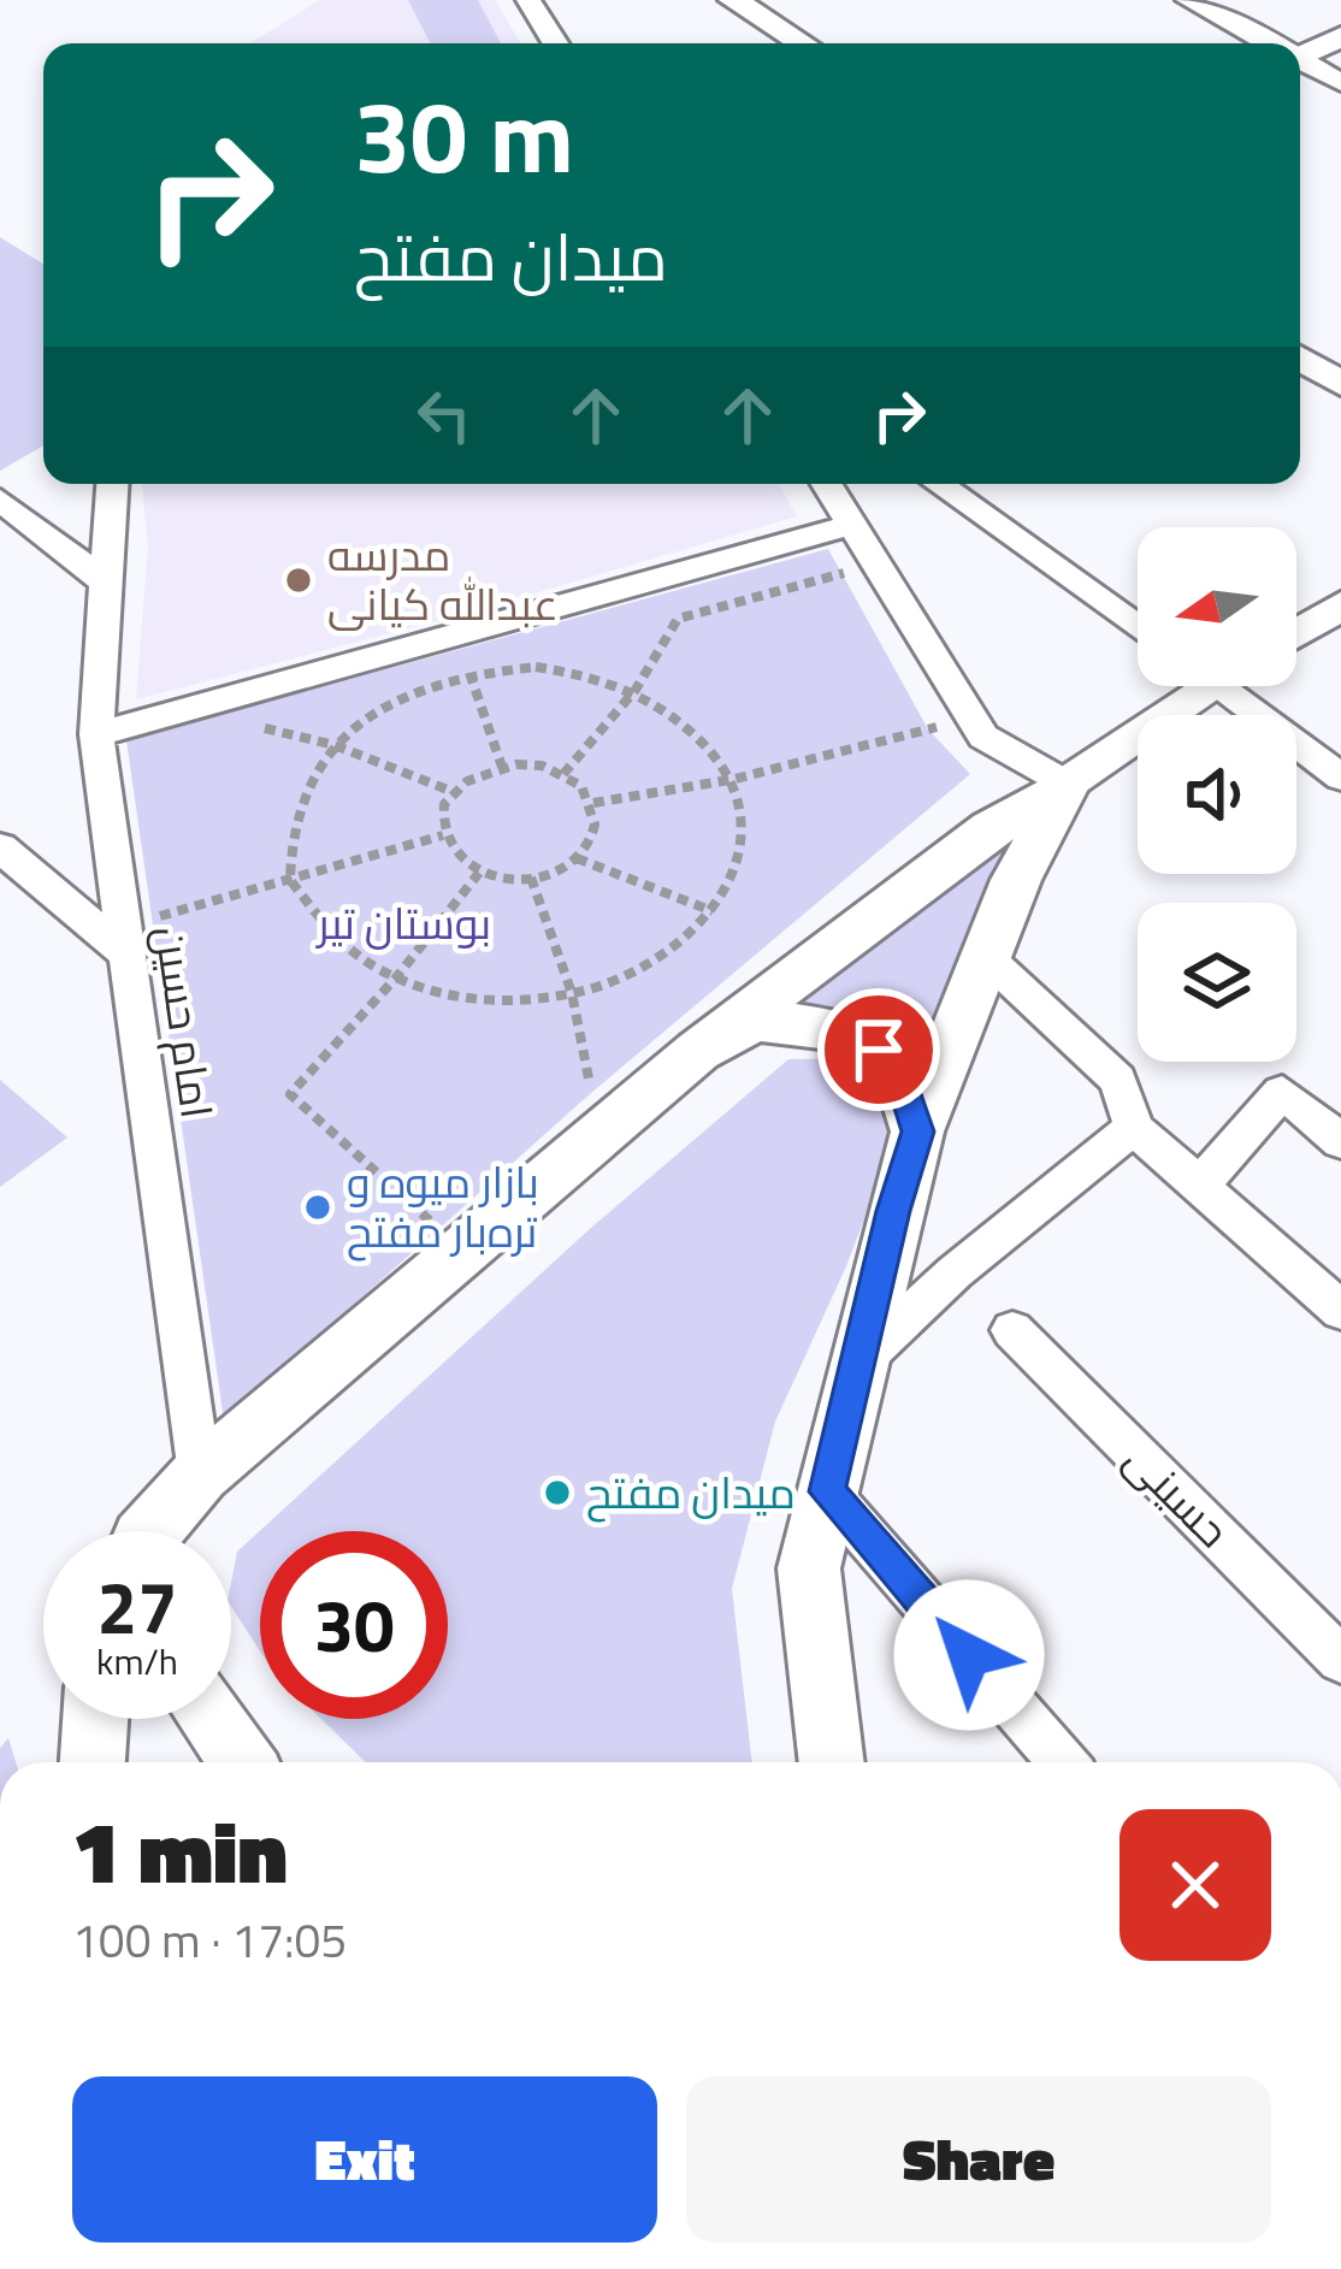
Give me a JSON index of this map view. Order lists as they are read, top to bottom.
{
  "streets": {
    "street": ["امام حسین", "حسینی"]
  },
  "parks": ["بوستان تیر"],
  "places": ["مدرسه عبدالله کیانی", "بازار میوه و تره‌بار مفتح", "میدان مفتح"],
  "north": "left",
  "page": {
    "turn": ["30 m", "میدان مفتح"],
    "speed": "27 km/h",
    "limit": "30",
    "heading": ["1 min", "100 m · 17:05"],
    "buttons": ["Exit", "Share"]
  }
}
